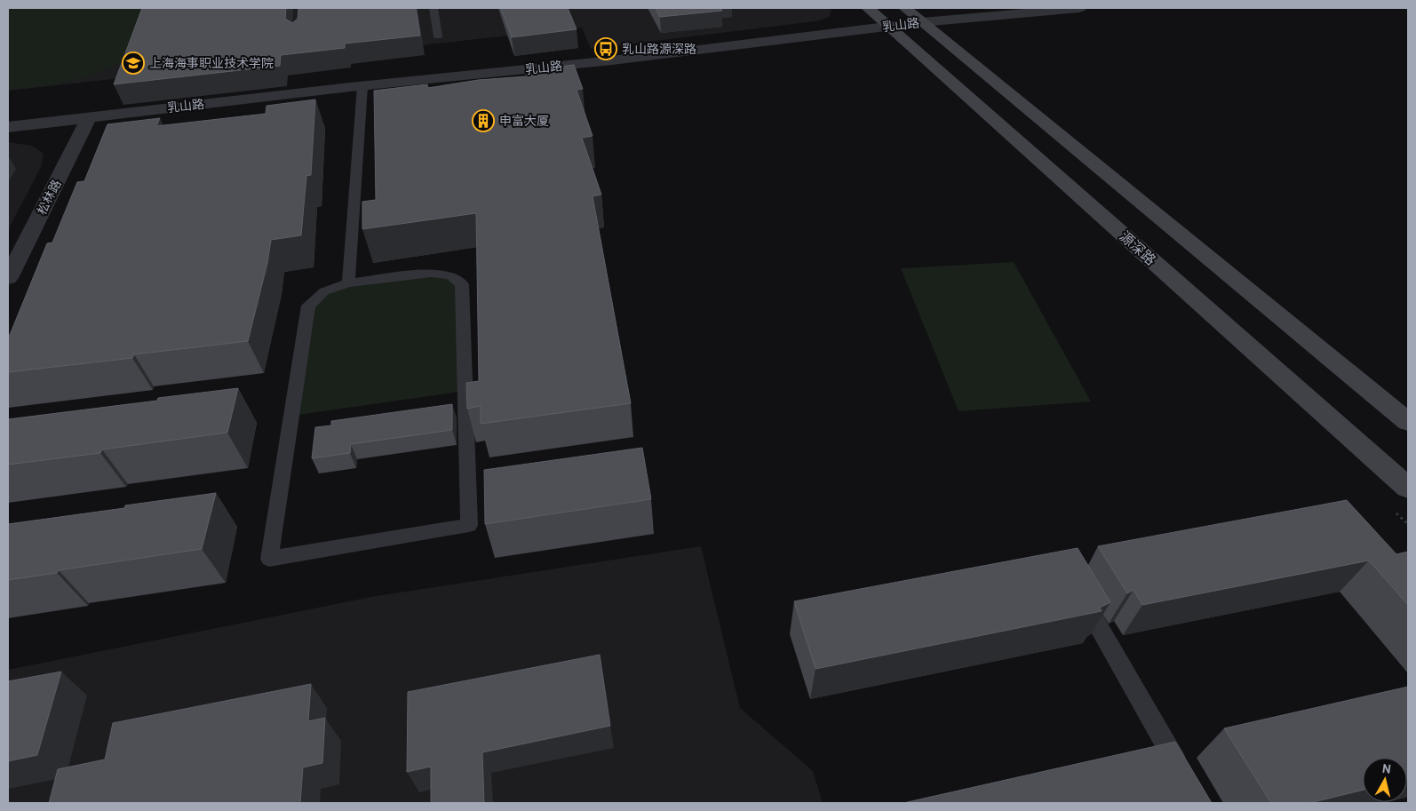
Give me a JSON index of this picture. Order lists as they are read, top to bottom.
{
  "streets": {
    "main road": ["源深路"],
    "street": ["乳山路", "松林路"]
  },
  "crossings": [
    ["乳山路", "松林路"],
    ["乳山路", "源深路"]
  ],
  "places": {
    "bus stop": ["乳山路源深路"],
    "school or university": ["上海海事职业技术学院"],
    "building": ["申富大厦"]
  },
  "north": "top"
}
